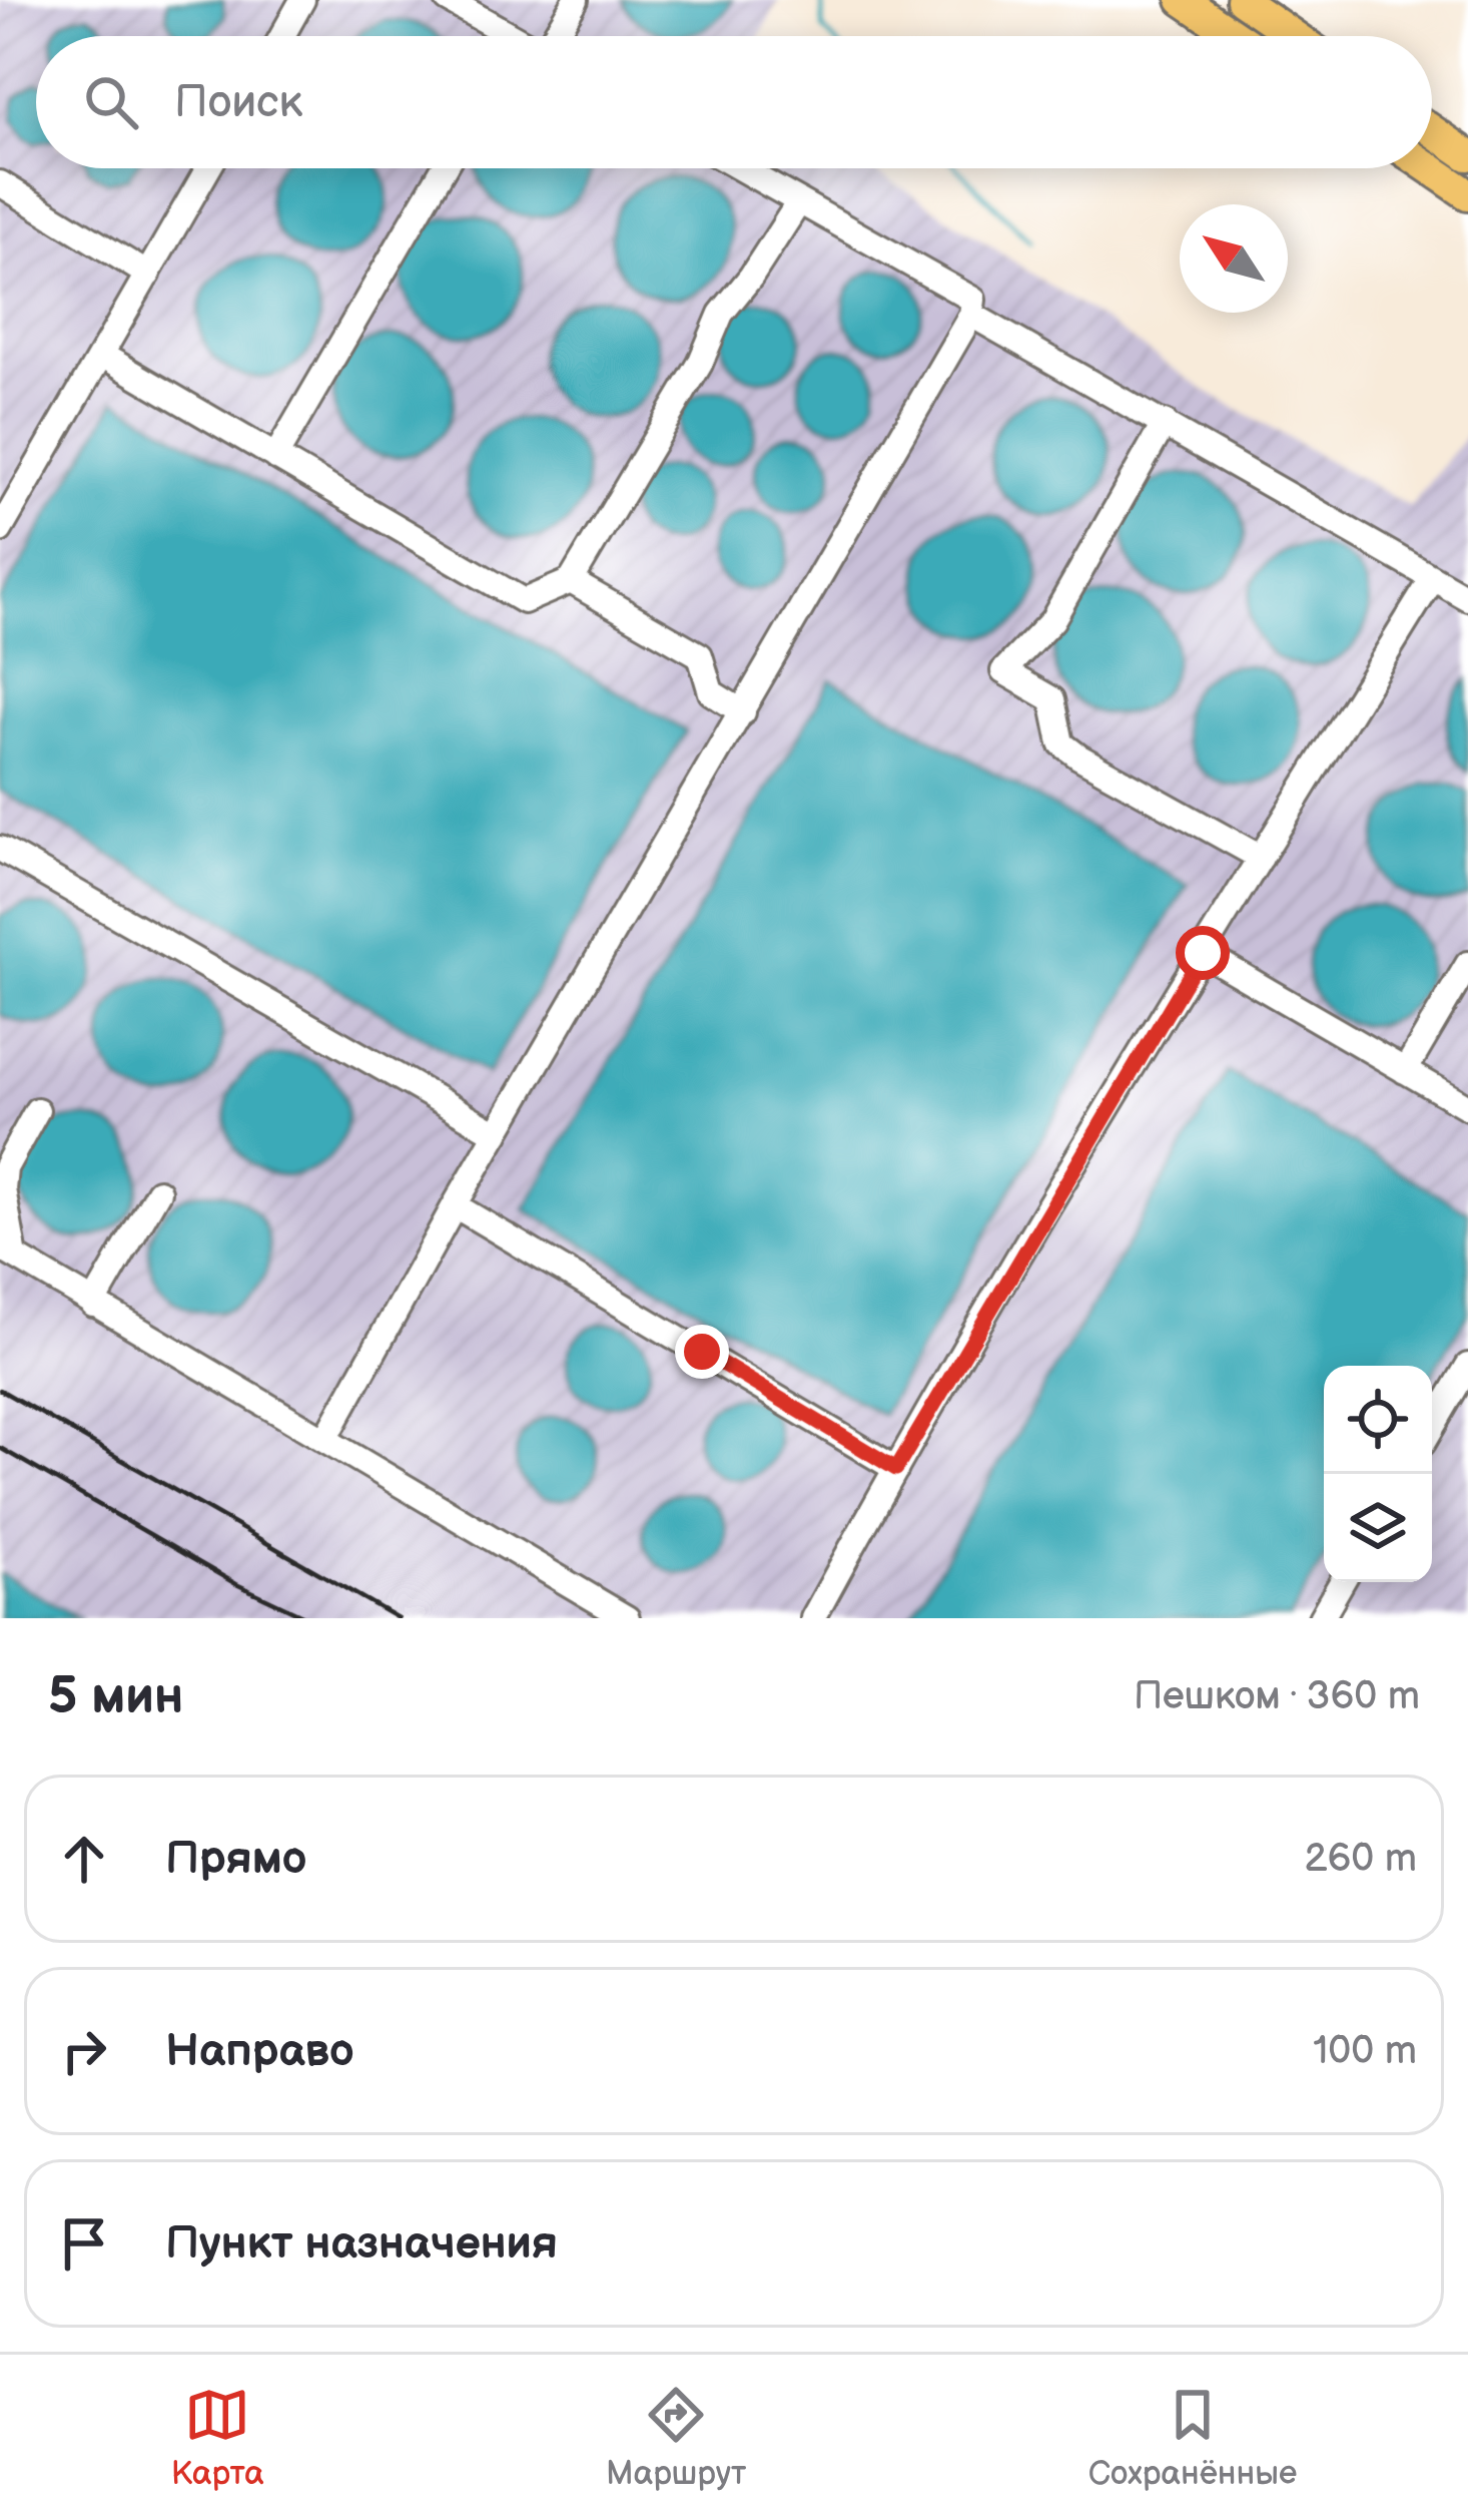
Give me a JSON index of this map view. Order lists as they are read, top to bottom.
{
  "north": "top left",
  "page": {
    "search": "Поиск",
    "heading": ["5 мин", "Пешком · 360 m"],
    "list": [
      ["Прямо", "260 m"],
      ["Направо", "100 m"],
      "Пункт назначения"
    ],
    "nav": ["Карта", "Маршрут", "Сохранённые"]
  }
}
